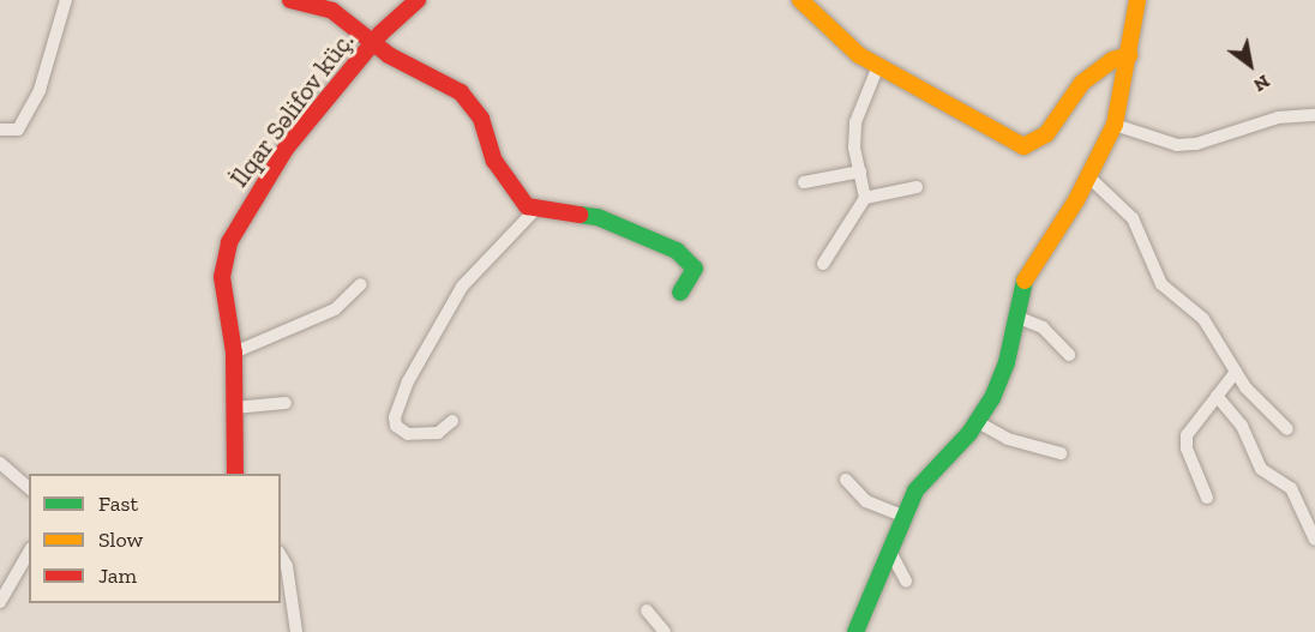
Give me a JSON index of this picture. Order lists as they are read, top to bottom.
{
  "streets": {
    "street": ["İlqar Səlifov küç."]
  },
  "legend": ["Fast", "Slow", "Jam"],
  "north": "bottom right"
}
